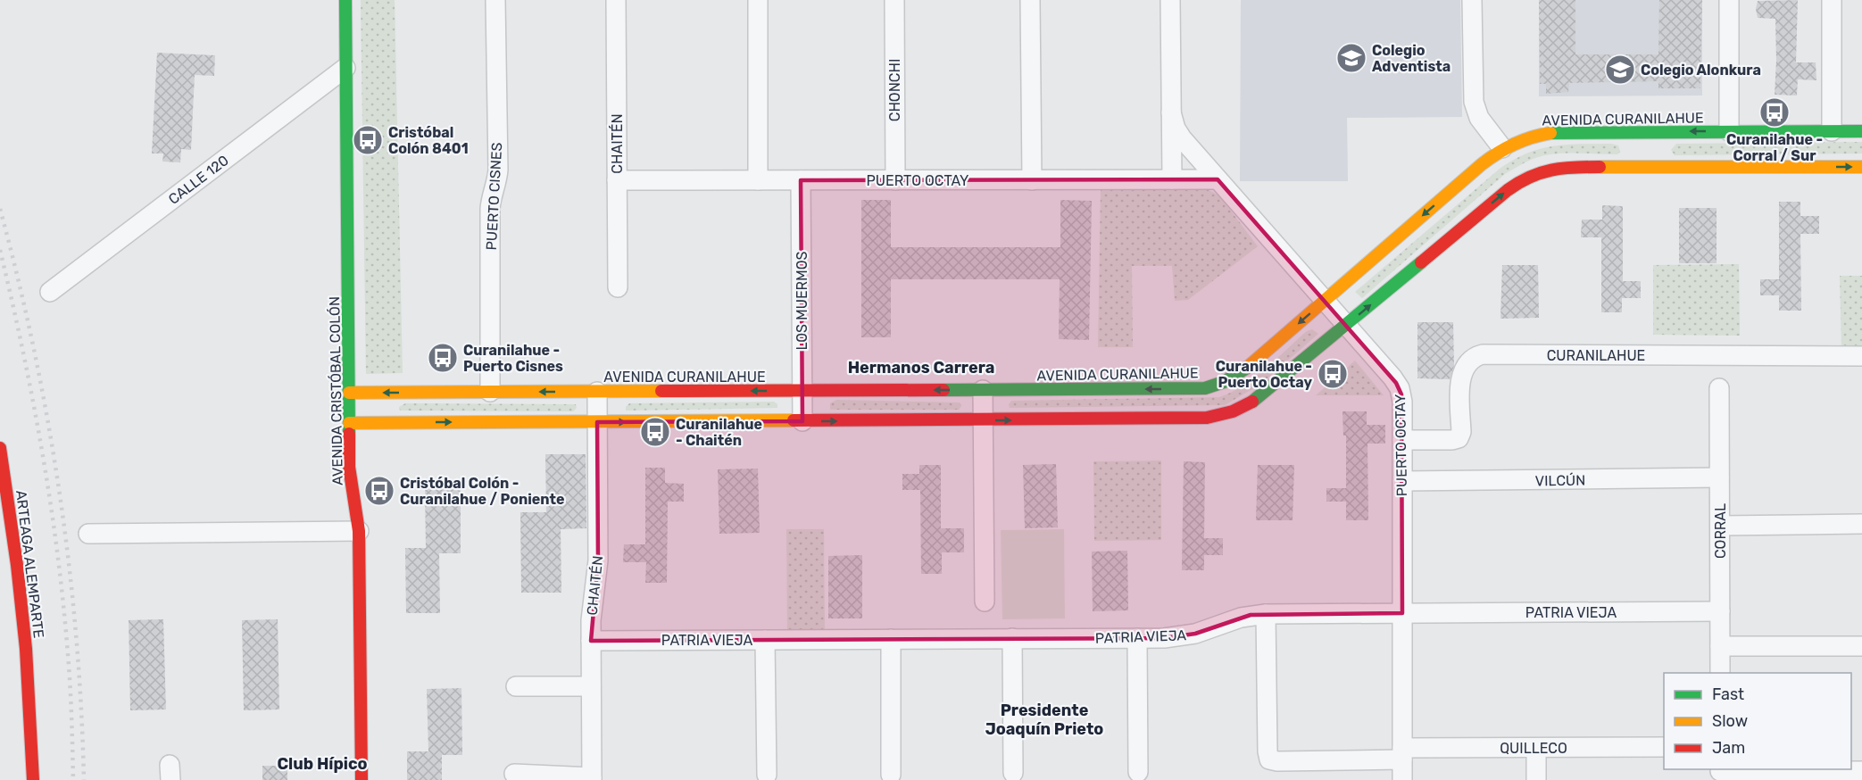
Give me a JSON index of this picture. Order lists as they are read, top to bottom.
{
  "streets": {
    "main road": ["AVENIDA CURANILAHUE", "AVENIDA CRISTÓBAL COLÓN", "ARTEAGA ALEMPARTE"],
    "street": [
      "CHONCHI",
      "CHAITÉN",
      "CALLE 120",
      "PUERTO OCTAY",
      "PUERTO CISNES",
      "LOS MUERMOS",
      "CURANILAHUE",
      "VILCÚN",
      "CORRAL",
      "PATRIA VIEJA",
      "QUILLECO"
    ]
  },
  "crossings": [
    ["CHONCHI", "PUERTO OCTAY"],
    ["AVENIDA CURANILAHUE", "CHAITÉN"],
    ["AVENIDA CURANILAHUE", "PUERTO OCTAY"],
    ["AVENIDA CURANILAHUE", "PUERTO CISNES"],
    ["AVENIDA CURANILAHUE", "LOS MUERMOS"],
    ["AVENIDA CURANILAHUE", "AVENIDA CRISTÓBAL COLÓN"],
    ["CHAITÉN", "PUERTO OCTAY"],
    ["CHAITÉN", "PATRIA VIEJA"],
    ["CALLE 120", "AVENIDA CRISTÓBAL COLÓN"],
    ["PUERTO OCTAY", "LOS MUERMOS"],
    ["PUERTO OCTAY", "CURANILAHUE"],
    ["PUERTO OCTAY", "VILCÚN"],
    ["PUERTO OCTAY", "PATRIA VIEJA"],
    ["PUERTO OCTAY", "QUILLECO"],
    ["VILCÚN", "CORRAL"],
    ["CORRAL", "PATRIA VIEJA"],
    ["PATRIA VIEJA", "QUILLECO"]
  ],
  "districts": ["Hermanos Carrera", "Presidente Joaquín Prieto", "Club Hípico"],
  "places": {
    "school or university": ["Colegio Adventista", "Colegio Alonkura"],
    "bus stop": [
      "Curanilahue - Corral / Sur",
      "Cristóbal Colón 8401",
      "Curanilahue - Puerto Cisnes",
      "Curanilahue - Puerto Octay",
      "Curanilahue - Chaitén",
      "Cristóbal Colón - Curanilahue / Poniente"
    ]
  },
  "legend": ["Fast", "Slow", "Jam"]
}
